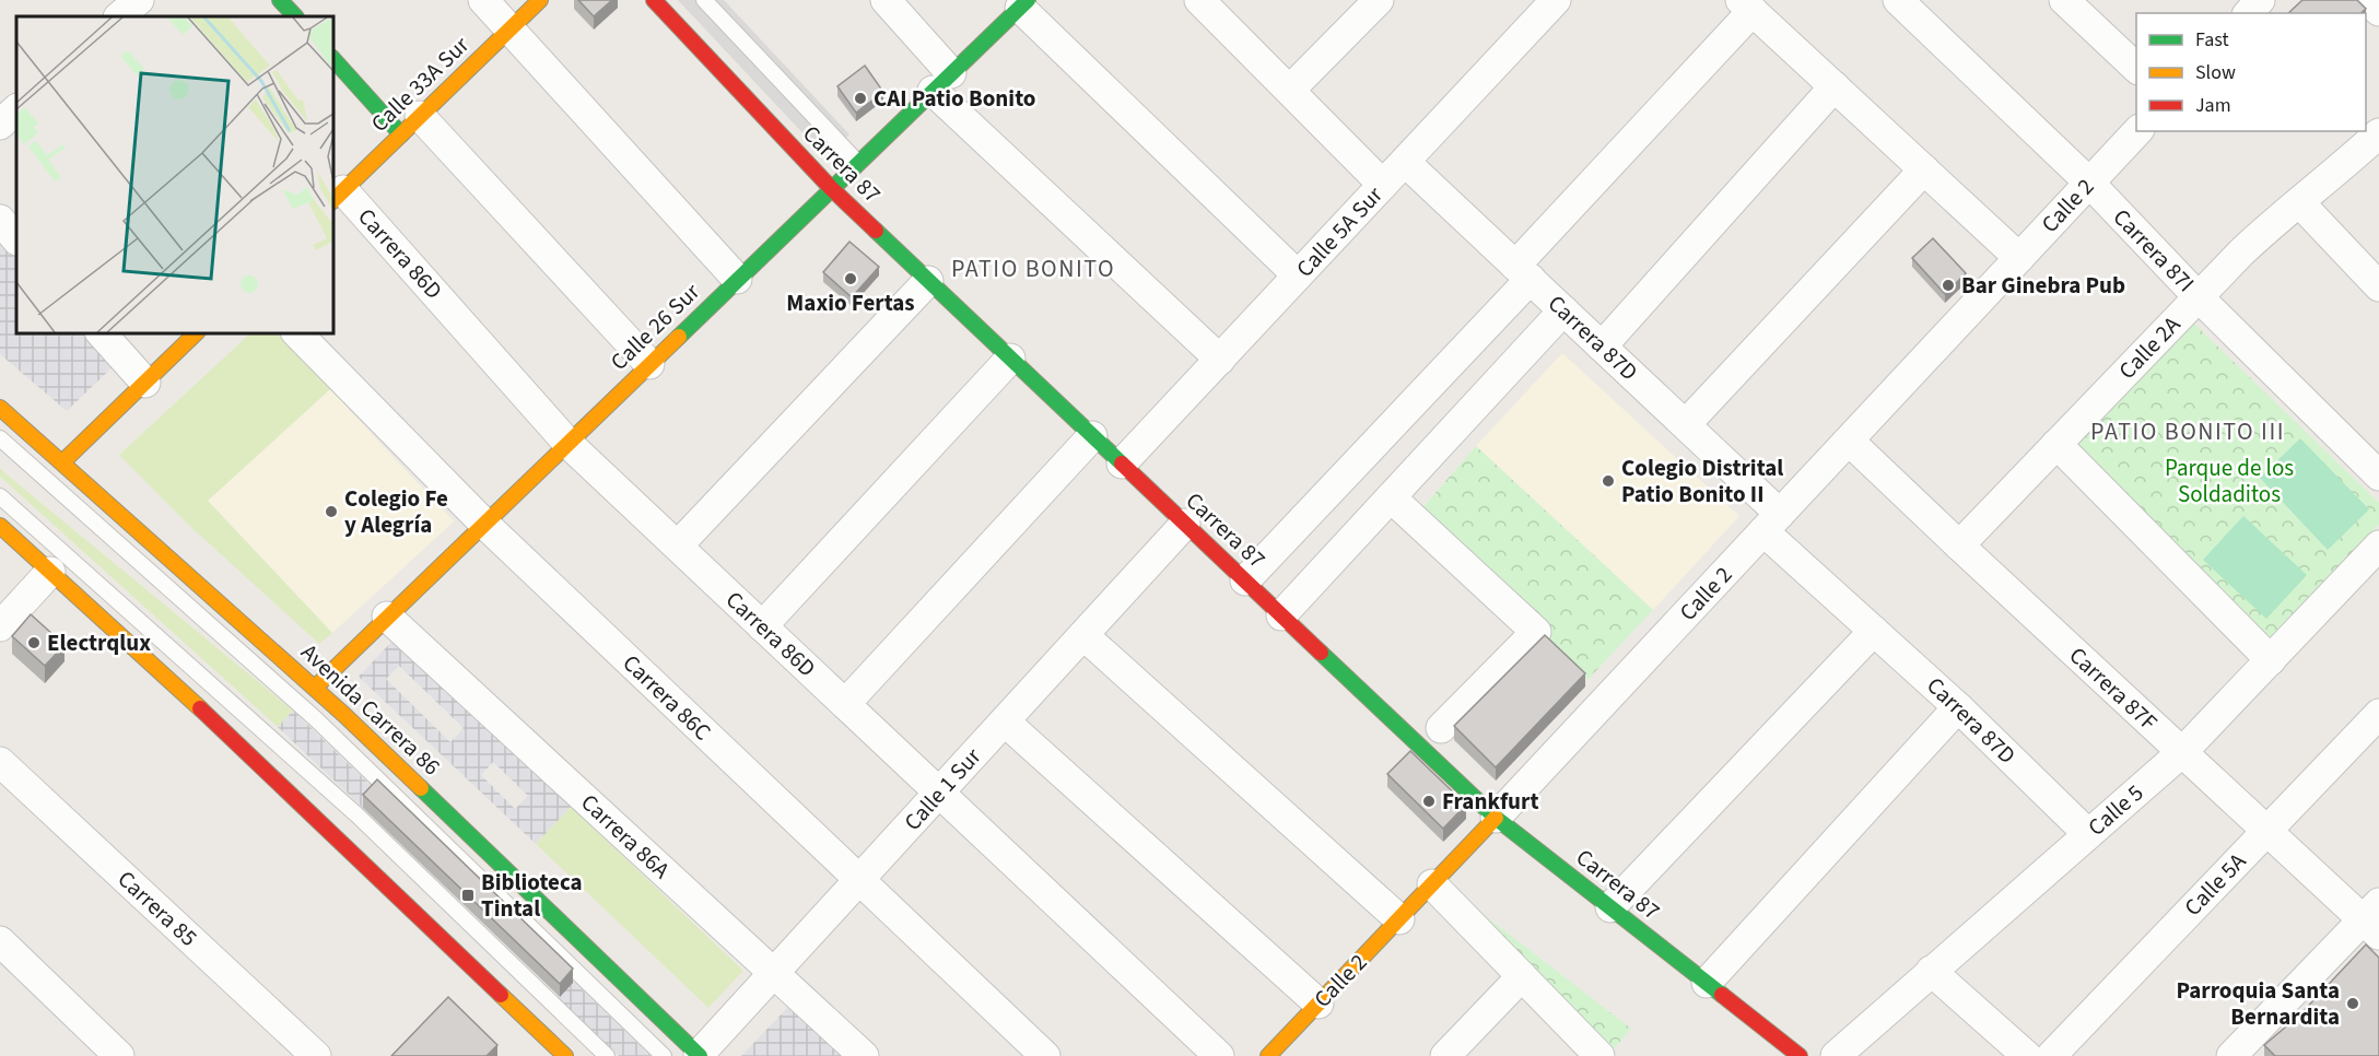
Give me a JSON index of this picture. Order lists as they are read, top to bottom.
{
  "streets": {
    "street": [
      "Calle 33A Sur",
      "Carrera 87",
      "Calle 2",
      "Calle 5A Sur",
      "Carrera 87I",
      "Carrera 86D",
      "Calle 26 Sur",
      "Carrera 87D",
      "Calle 2A",
      "Carrera 87F",
      "Carrera 86C",
      "Avenida Carrera 86",
      "Calle 1 Sur",
      "Calle 5",
      "Carrera 86A",
      "Calle 5A",
      "Carrera 85"
    ]
  },
  "crossings": [
    ["Calle 33A Sur", "Carrera 86D"],
    ["Carrera 87", "Calle 2"],
    ["Carrera 87", "Calle 5A Sur"],
    ["Carrera 87", "Calle 26 Sur"],
    ["Carrera 87", "Calle 1 Sur"],
    ["Calle 2", "Carrera 87I"],
    ["Calle 2", "Carrera 87D"],
    ["Calle 2", "Carrera 87F"],
    ["Calle 5A Sur", "Carrera 87D"],
    ["Carrera 87I", "Calle 2A"],
    ["Carrera 86D", "Calle 26 Sur"],
    ["Carrera 86D", "Calle 1 Sur"],
    ["Calle 26 Sur", "Carrera 86C"],
    ["Calle 26 Sur", "Avenida Carrera 86"],
    ["Calle 26 Sur", "Carrera 86A"],
    ["Carrera 87D", "Calle 5"],
    ["Calle 2A", "Carrera 87F"],
    ["Carrera 87F", "Calle 5"],
    ["Carrera 87F", "Calle 5A"],
    ["Carrera 86C", "Calle 1 Sur"],
    ["Avenida Carrera 86", "Calle 1 Sur"],
    ["Calle 1 Sur", "Carrera 86A"]
  ],
  "districts": ["PATIO BONITO", "PATIO BONITO III"],
  "parks": ["Parque de los Soldaditos"],
  "places": {
    "other": [
      "CAI Patio Bonito",
      "Maxio Fertas",
      "Bar Ginebra Pub",
      "Colegio Distrital Patio Bonito II",
      "Colegio Fe y Alegría",
      "Electrqlux",
      "Frankfurt",
      "Parroquia Santa Bernardita"
    ],
    "transit": ["Biblioteca Tintal"]
  },
  "legend": ["Fast", "Slow", "Jam"]
}
